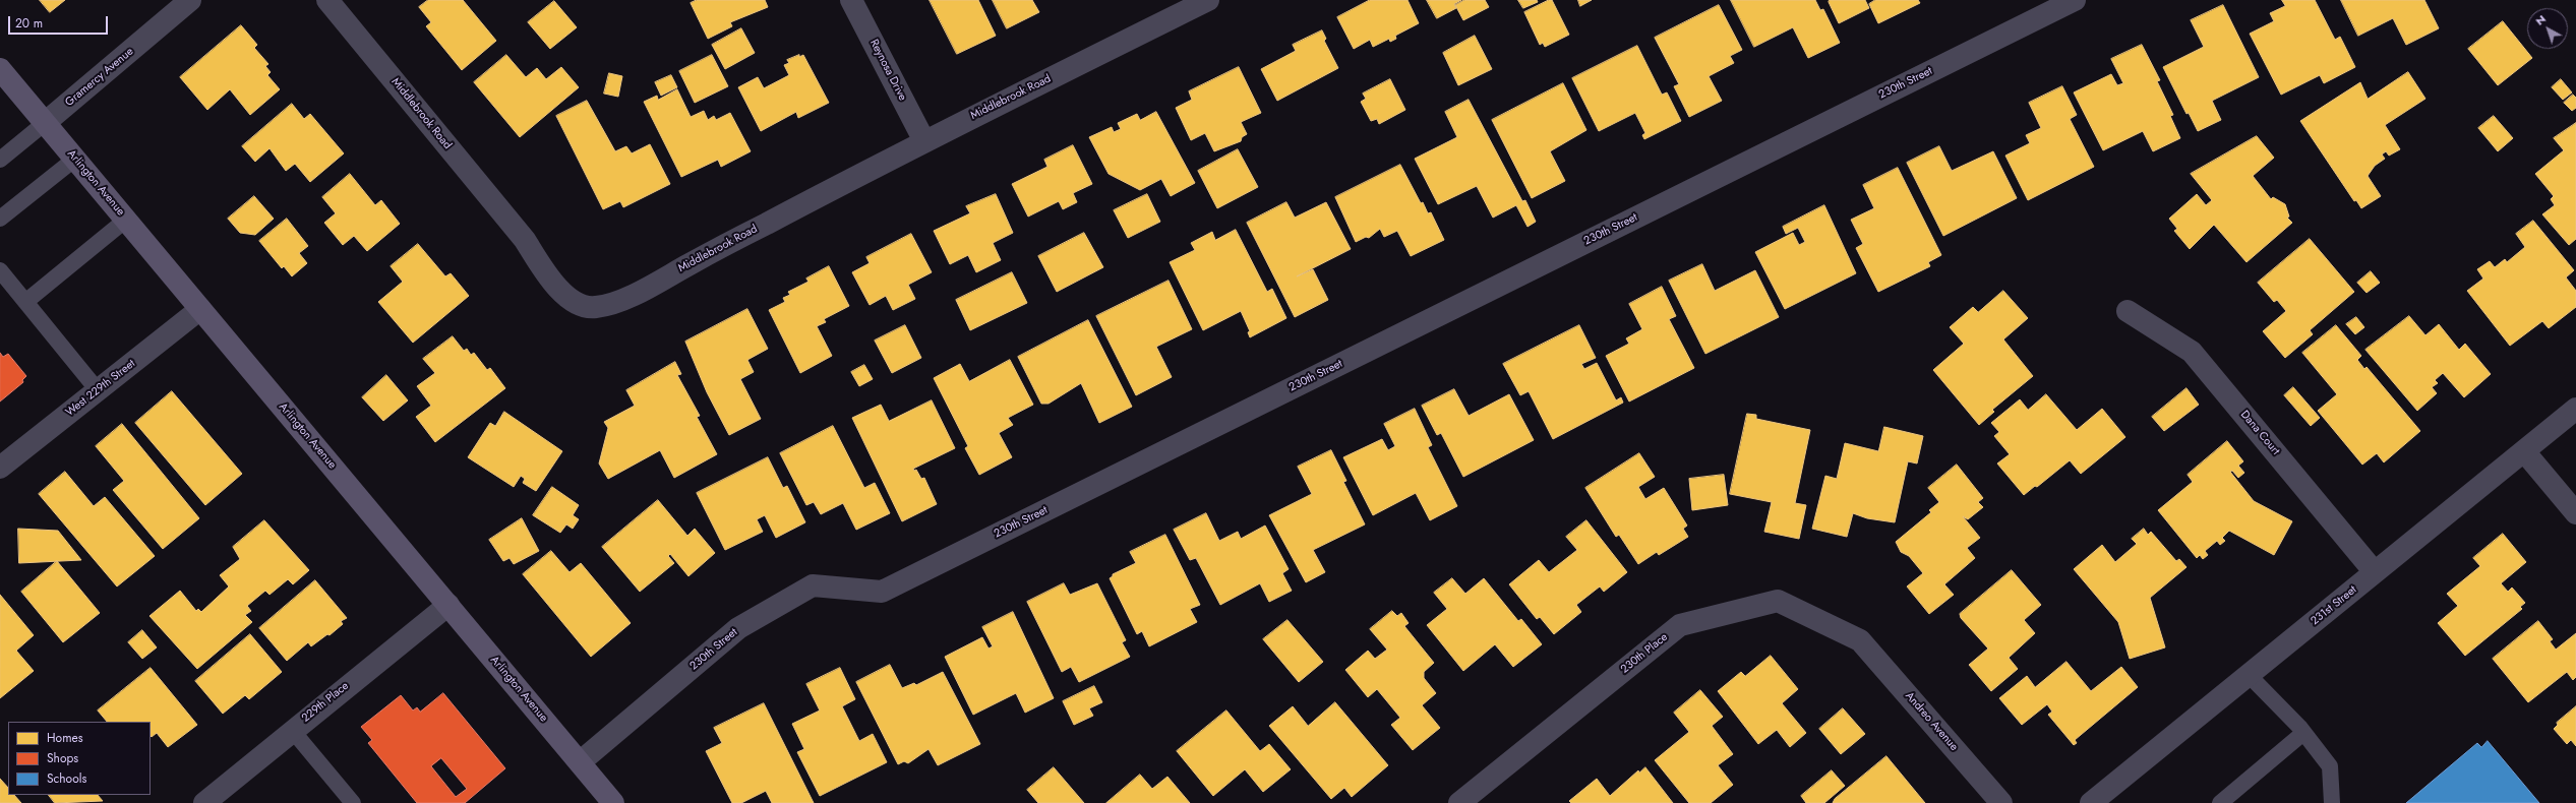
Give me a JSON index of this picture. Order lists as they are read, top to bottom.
{
  "streets": {
    "main road": ["Arlington Avenue"],
    "street": [
      "Reynosa Drive",
      "Gramercy Avenue",
      "230th Street",
      "Middlebrook Road",
      "West 229th Street",
      "Dana Court",
      "231st Street",
      "230th Place",
      "229th Place",
      "Andreo Avenue"
    ]
  },
  "crossings": [
    ["Reynosa Drive", "Middlebrook Road"],
    ["Gramercy Avenue", "Arlington Avenue"],
    ["230th Street", "Arlington Avenue"],
    ["Arlington Avenue", "West 229th Street"],
    ["Arlington Avenue", "229th Place"],
    ["Dana Court", "231st Street"],
    ["230th Place", "Andreo Avenue"]
  ],
  "legend": ["Homes", "Shops", "Schools"],
  "scale_bar": "20 m",
  "north": "top left"
}
